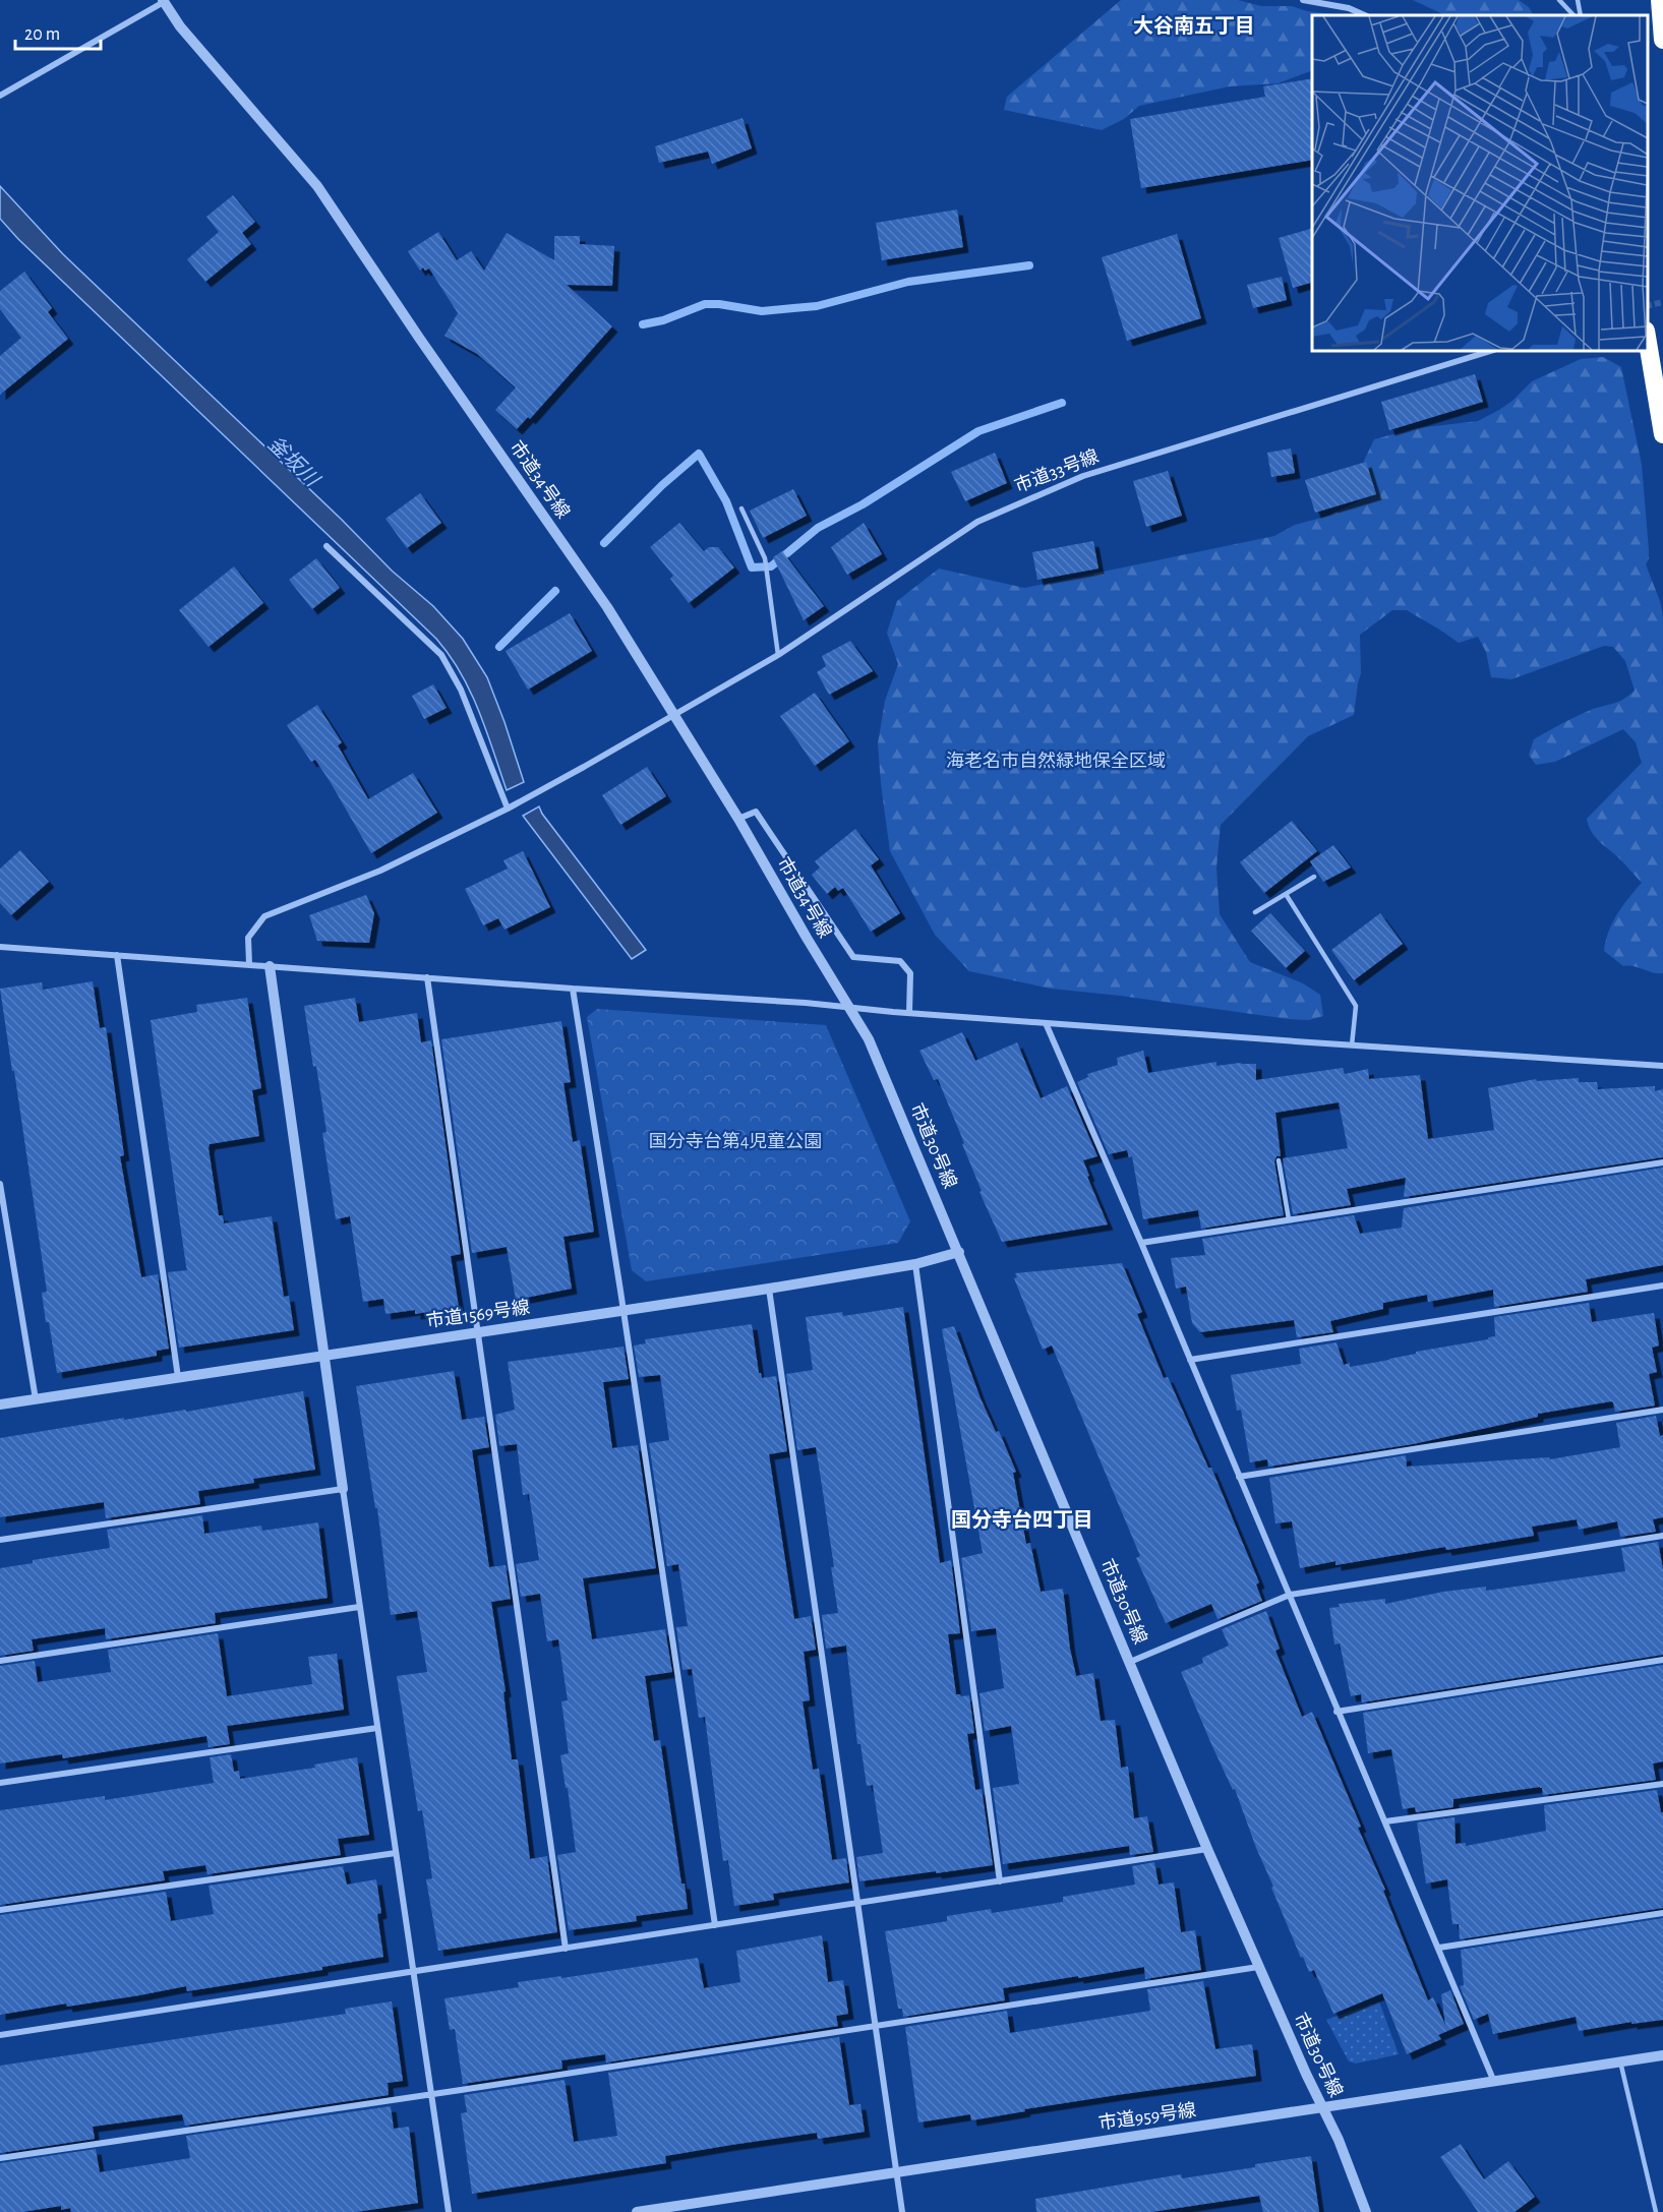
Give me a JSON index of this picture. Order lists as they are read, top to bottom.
{
  "streets": {
    "street": [
      "市道33号線",
      "市道34号線",
      "市道30号線",
      "市道1569号線",
      "市道959号線"
    ]
  },
  "crossings": [
    ["市道33号線", "市道34号線"],
    ["市道34号線", "市道30号線"],
    ["市道30号線", "市道1569号線"],
    ["市道30号線", "市道959号線"]
  ],
  "districts": ["大谷南五丁目", "国分寺台四丁目"],
  "water": ["釜坂川"],
  "parks": ["海老名市自然緑地保全区域", "国分寺台第4児童公園"],
  "scale_bar": "20 m"
}
